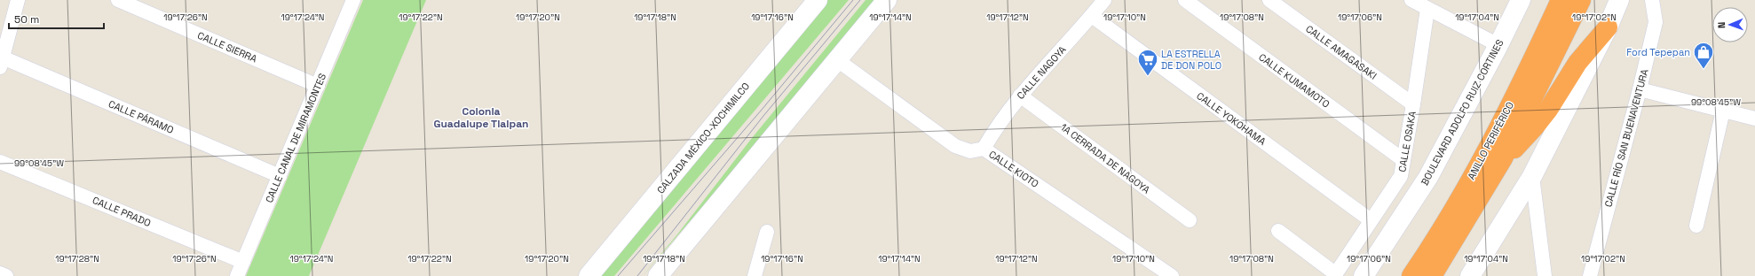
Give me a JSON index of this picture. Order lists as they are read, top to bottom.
{
  "streets": {
    "highway": ["ANILLO PERIFÉRICO"],
    "main road": ["BOULEVARD ADOLFO RUIZ CORTINES", "CALZADA MÉXICO-XOCHIMILCO"],
    "street": [
      "CALLE SIERRA",
      "CALLE AMAGASAKI",
      "CALLE NAGOYA",
      "CALLE KUMAMOTO",
      "CALLE PÁRAMO",
      "CALLE YOKOHAMA",
      "CALLE CANAL DE MIRAMONTES",
      "CALLE RÍO SAN BUENAVENTURA",
      "CALLE OSAKA",
      "1A CERRADA DE NAGOYA",
      "CALLE KIOTO",
      "CALLE PRADO"
    ]
  },
  "crossings": [
    ["CALLE SIERRA", "CALLE CANAL DE MIRAMONTES"],
    ["CALLE AMAGASAKI", "CALLE OSAKA"],
    ["CALLE NAGOYA", "CALLE YOKOHAMA"],
    ["CALLE NAGOYA", "1A CERRADA DE NAGOYA"],
    ["CALLE NAGOYA", "CALLE KIOTO"],
    ["CALLE KUMAMOTO", "CALLE OSAKA"],
    ["CALLE PÁRAMO", "CALLE CANAL DE MIRAMONTES"],
    ["CALLE YOKOHAMA", "CALLE OSAKA"],
    ["CALLE CANAL DE MIRAMONTES", "CALLE PRADO"]
  ],
  "districts": ["Colonia Guadalupe Tlalpan"],
  "places": {
    "shop": ["Ford Tepepan"],
    "supermarket": ["LA ESTRELLA DE DON POLO"]
  },
  "scale_bar": "50 m",
  "north": "left",
  "coordinates": [
    "19°17'26\"N",
    "19°17'24\"N",
    "19°17'22\"N",
    "19°17'20\"N",
    "19°17'18\"N",
    "19°17'16\"N",
    "19°17'14\"N",
    "19°17'12\"N",
    "19°17'10\"N",
    "19°17'08\"N",
    "19°17'06\"N",
    "19°17'04\"N",
    "19°17'02\"N",
    "99°08'45\"W",
    "19°17'28\"N"
  ]
}
